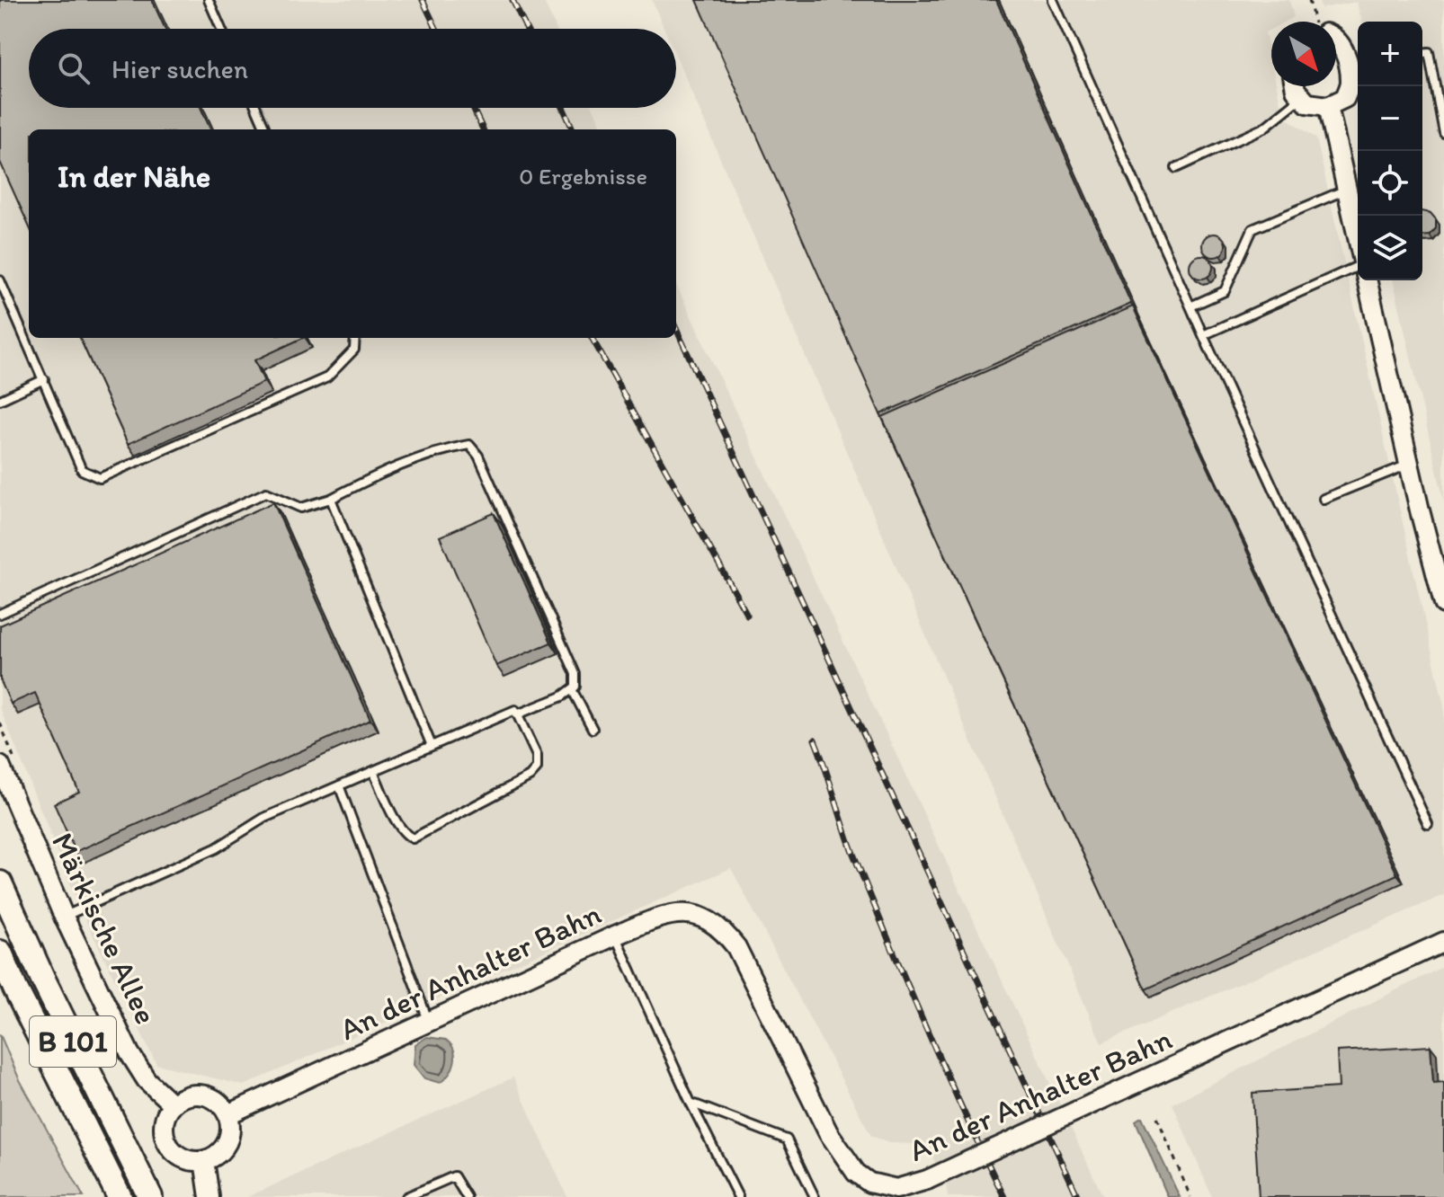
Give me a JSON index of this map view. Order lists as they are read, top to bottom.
{
  "streets": {
    "highway": ["B 101"],
    "street": ["Märkische Allee", "An der Anhalter Bahn"]
  },
  "crossings": [
    ["Märkische Allee", "An der Anhalter Bahn"]
  ],
  "north": "bottom right",
  "page": {
    "map_buttons": ["+", "−"],
    "search": "Hier suchen",
    "heading": ["In der Nähe", "0 Ergebnisse"]
  }
}
